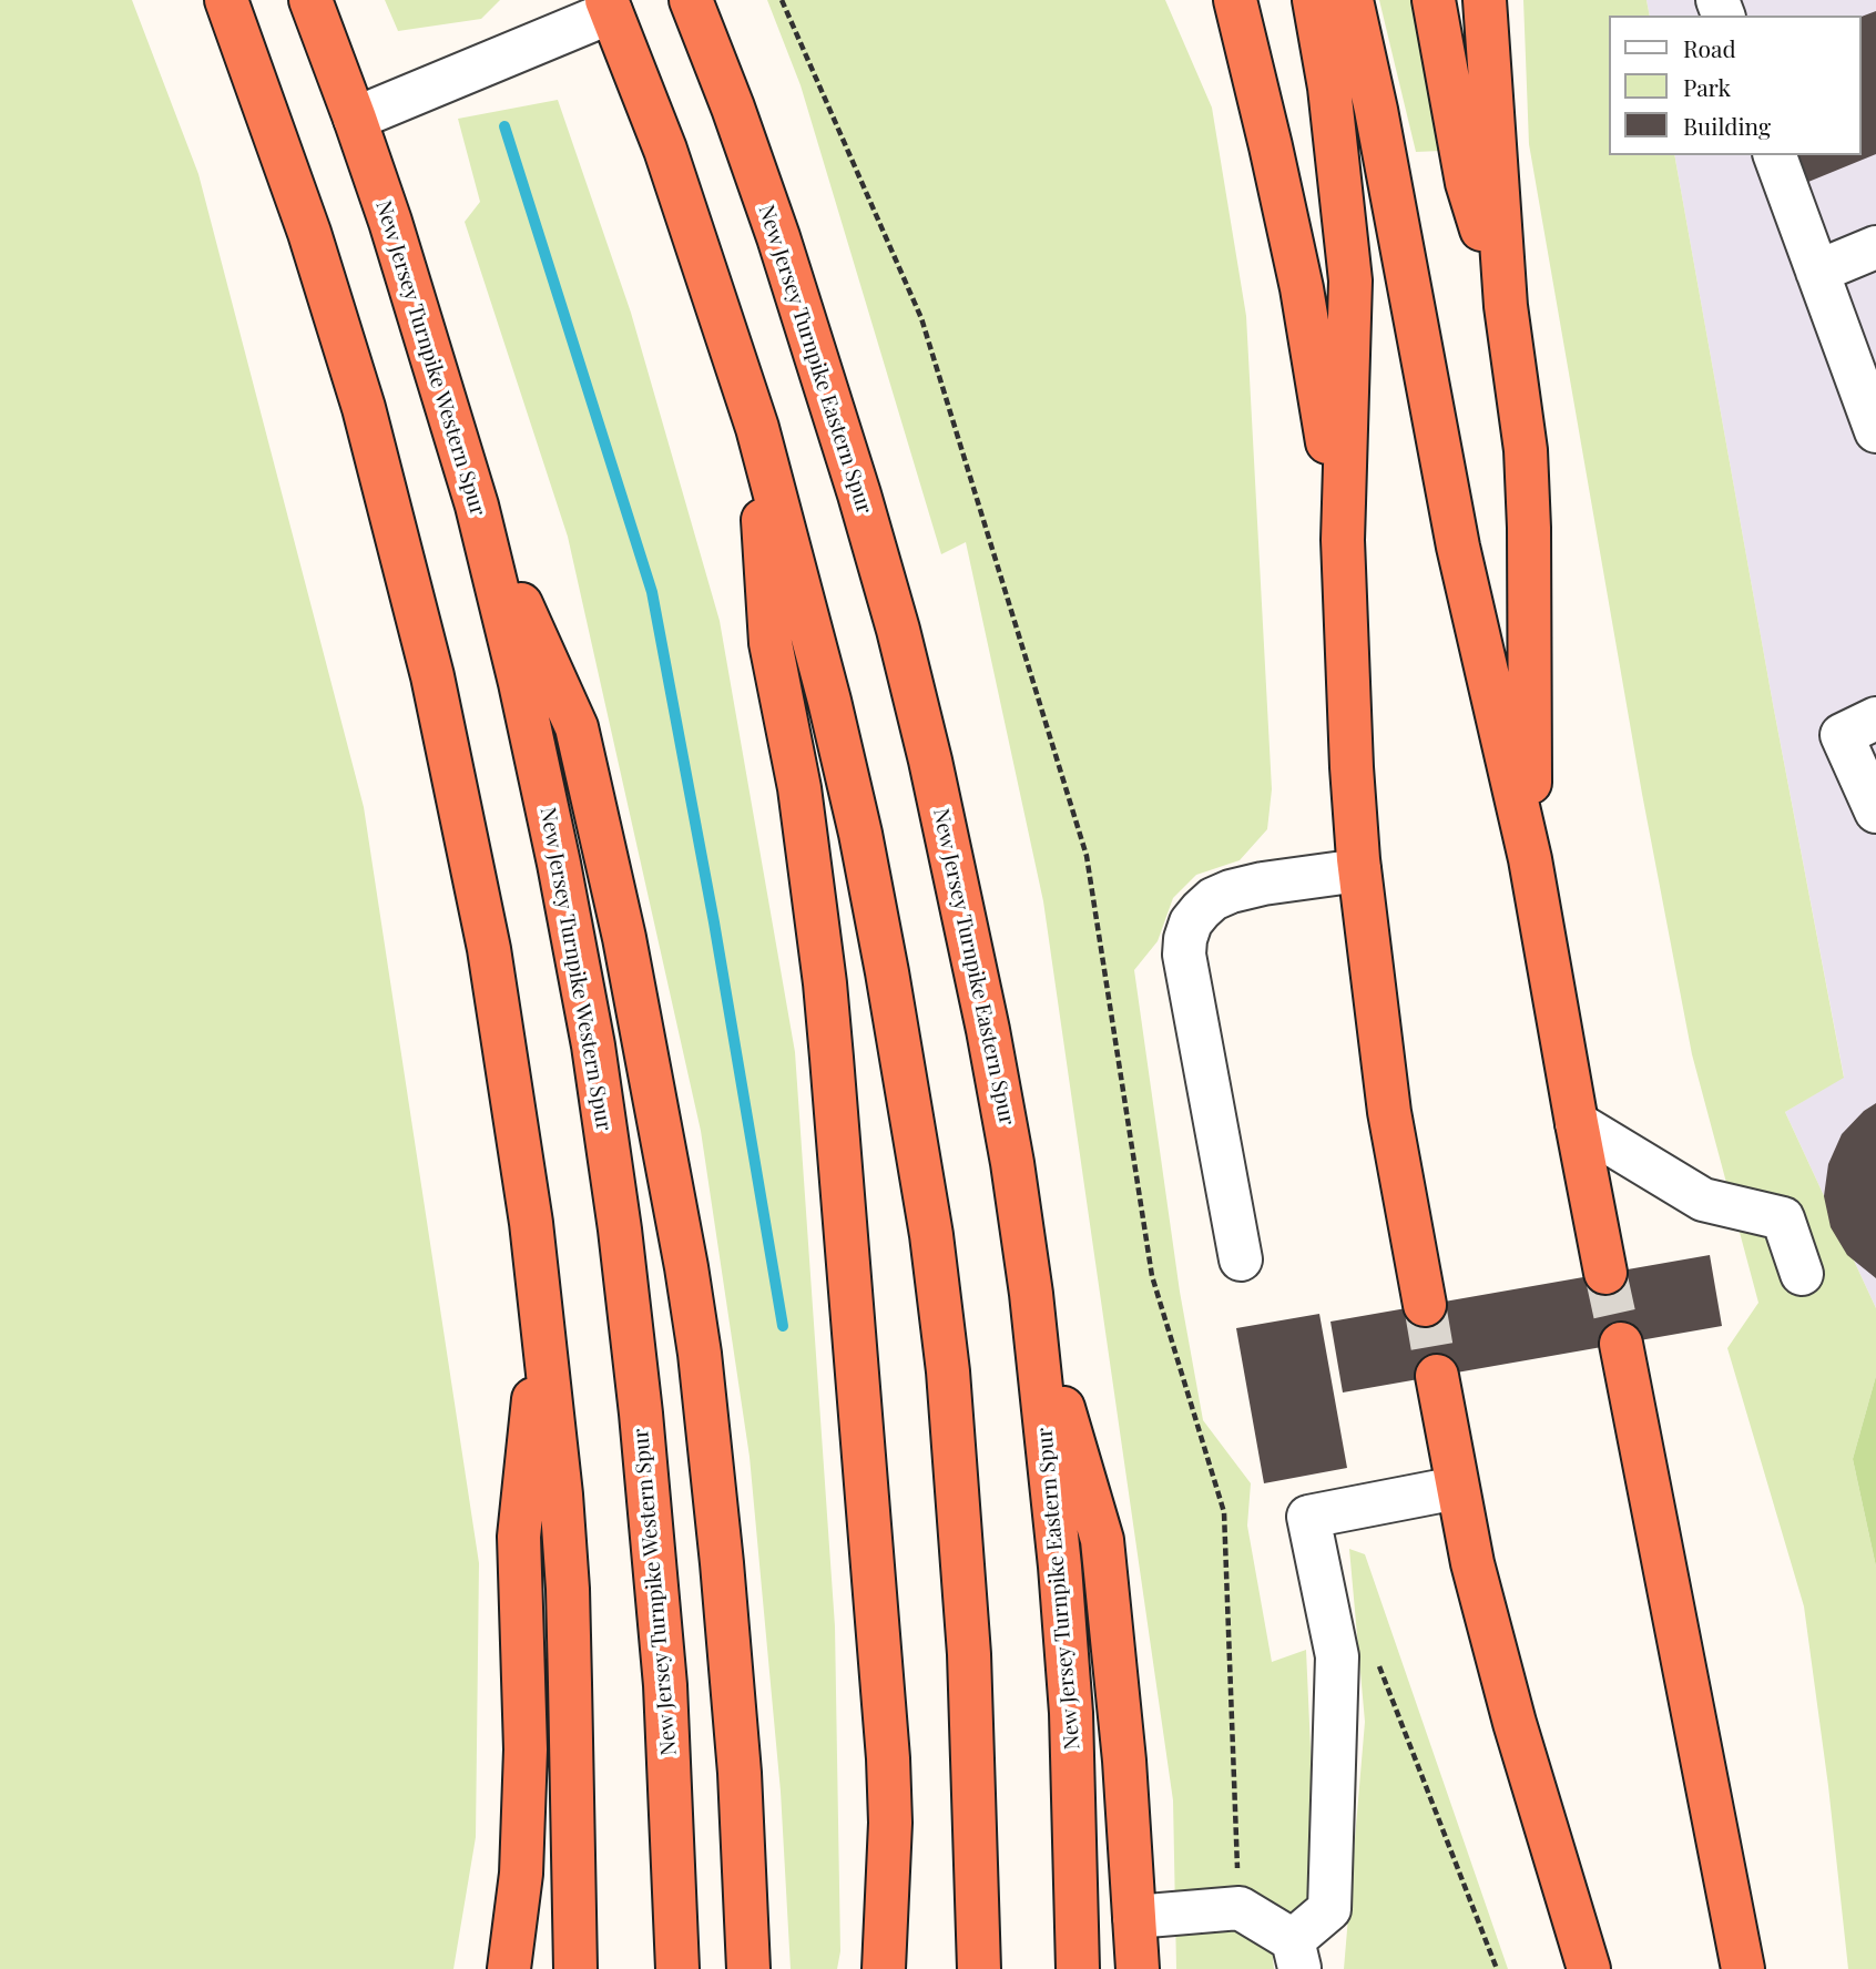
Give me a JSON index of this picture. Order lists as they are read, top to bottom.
{
  "streets": {
    "highway": ["New Jersey Turnpike Western Spur", "New Jersey Turnpike Eastern Spur"]
  },
  "legend": ["Road", "Park", "Building"]
}
